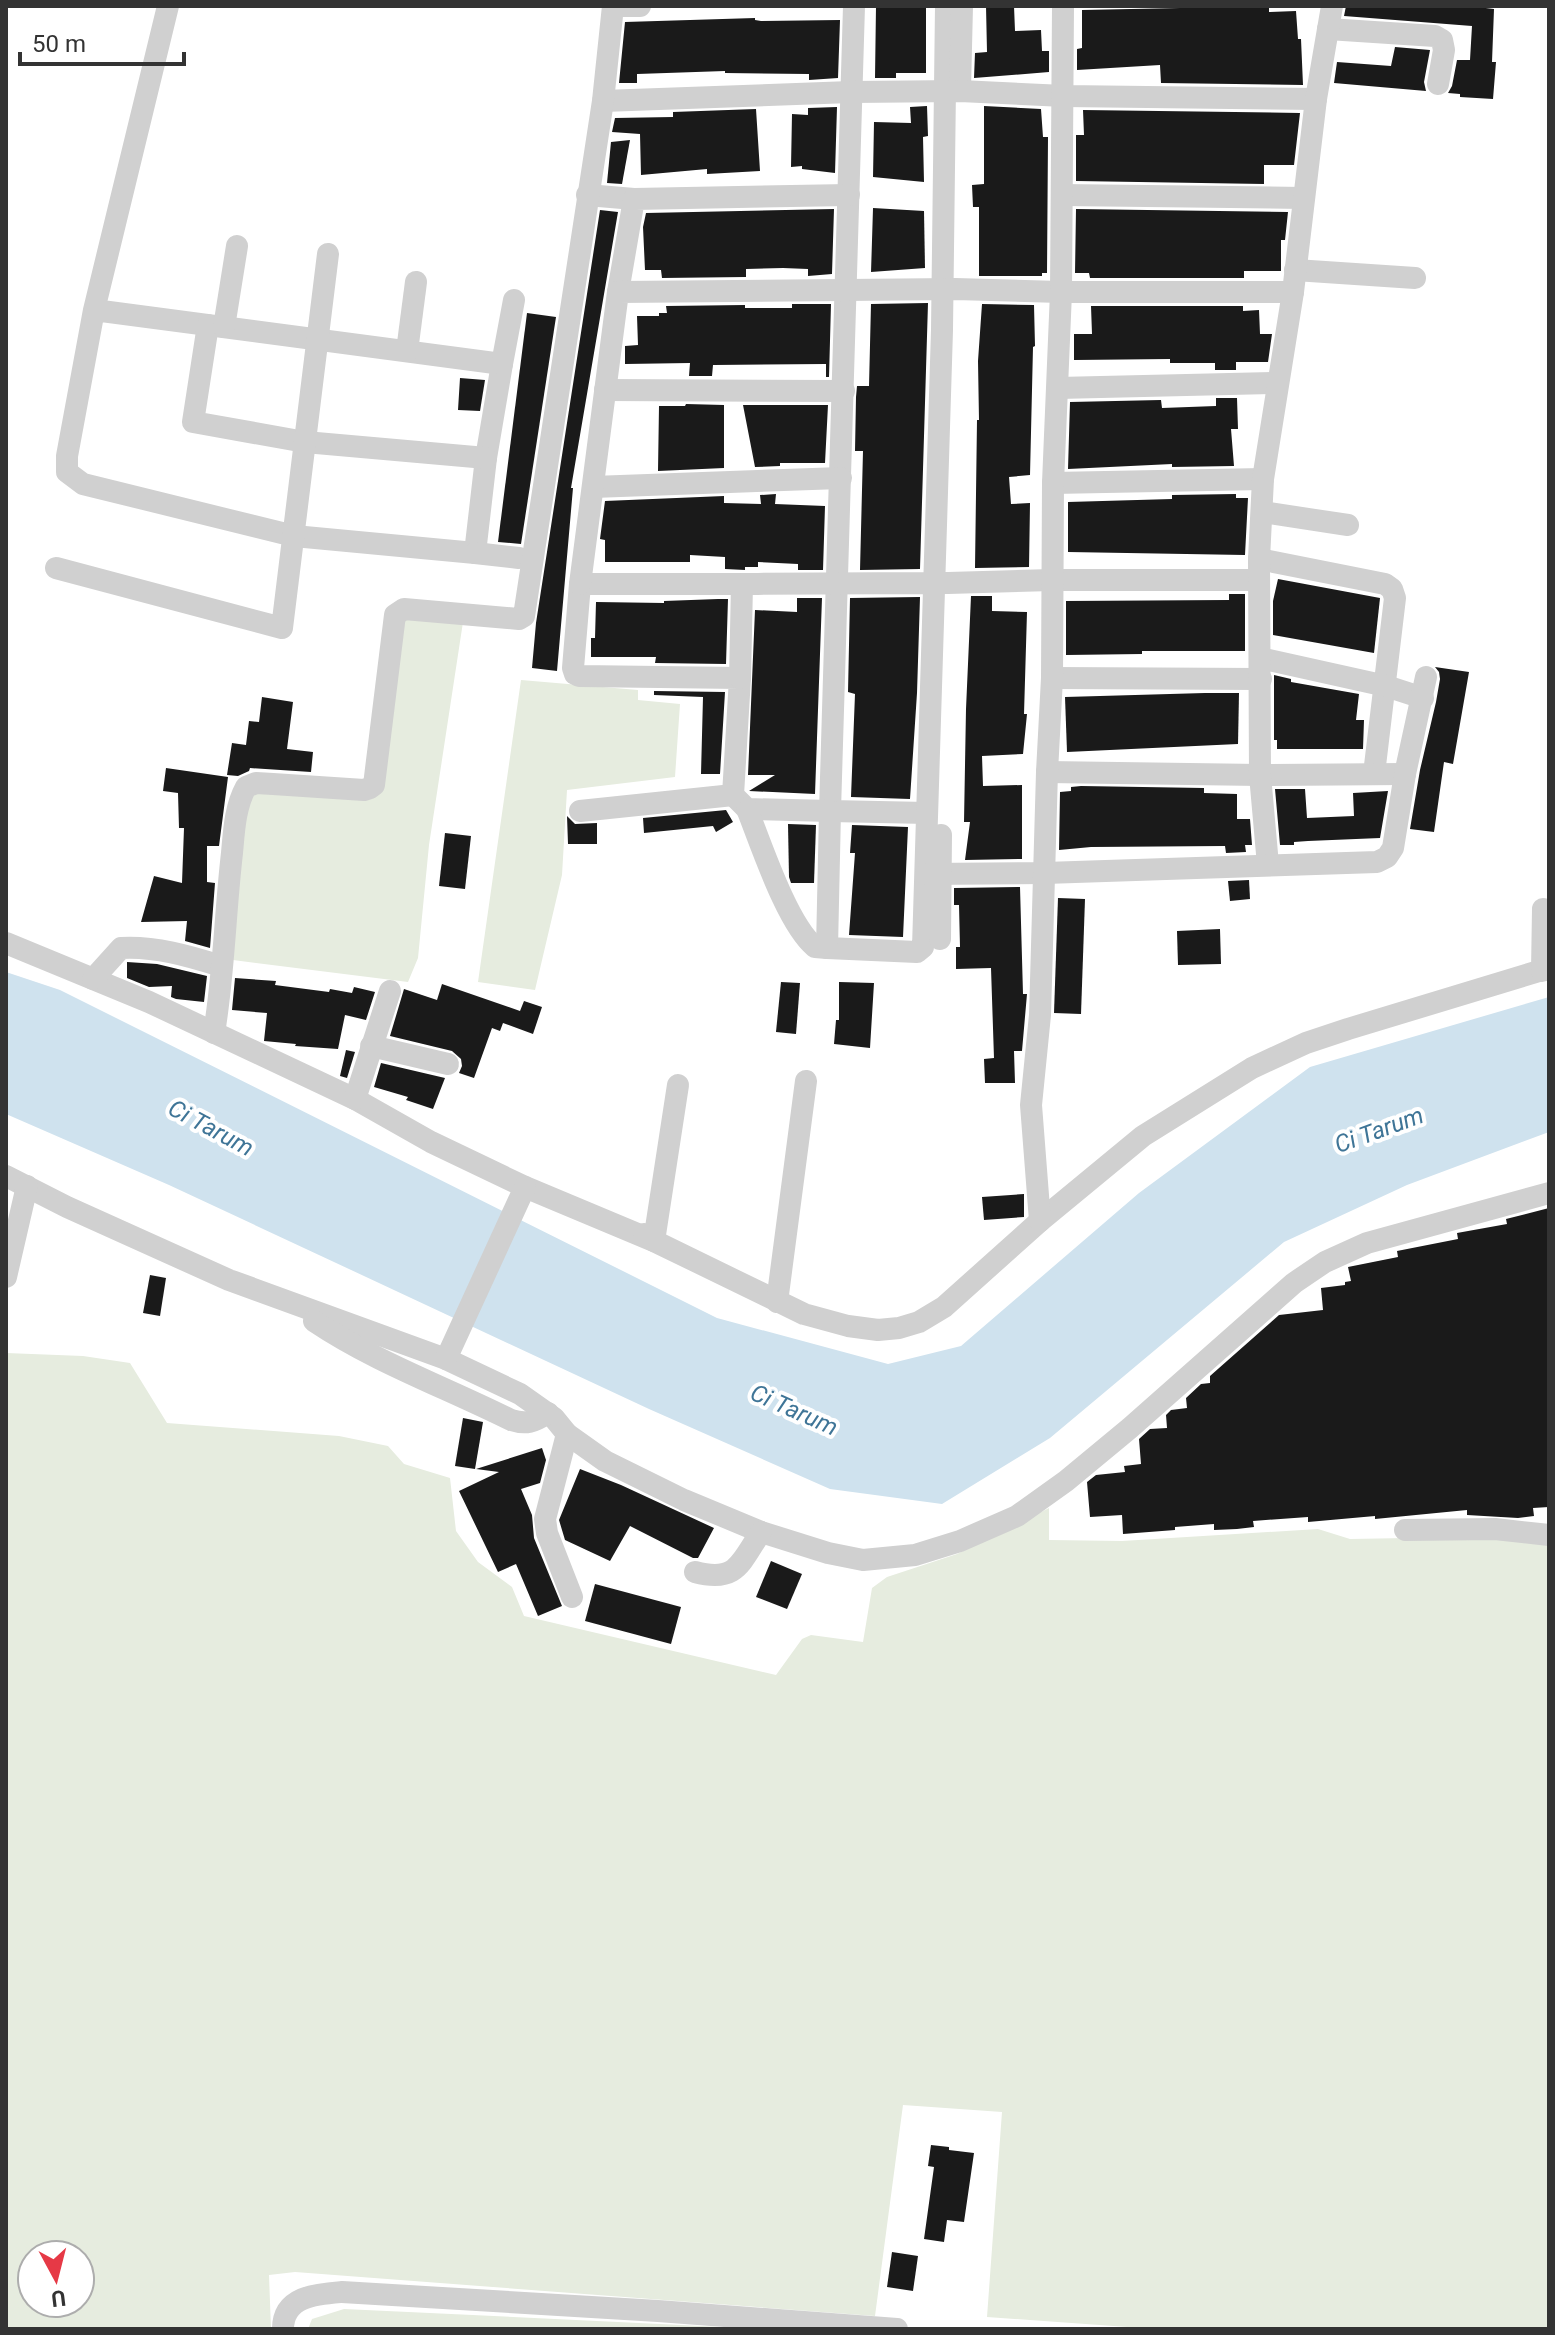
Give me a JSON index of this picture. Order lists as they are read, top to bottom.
{
  "water": ["Ci Tarum"],
  "scale_bar": "50 m",
  "north": "bottom"
}
